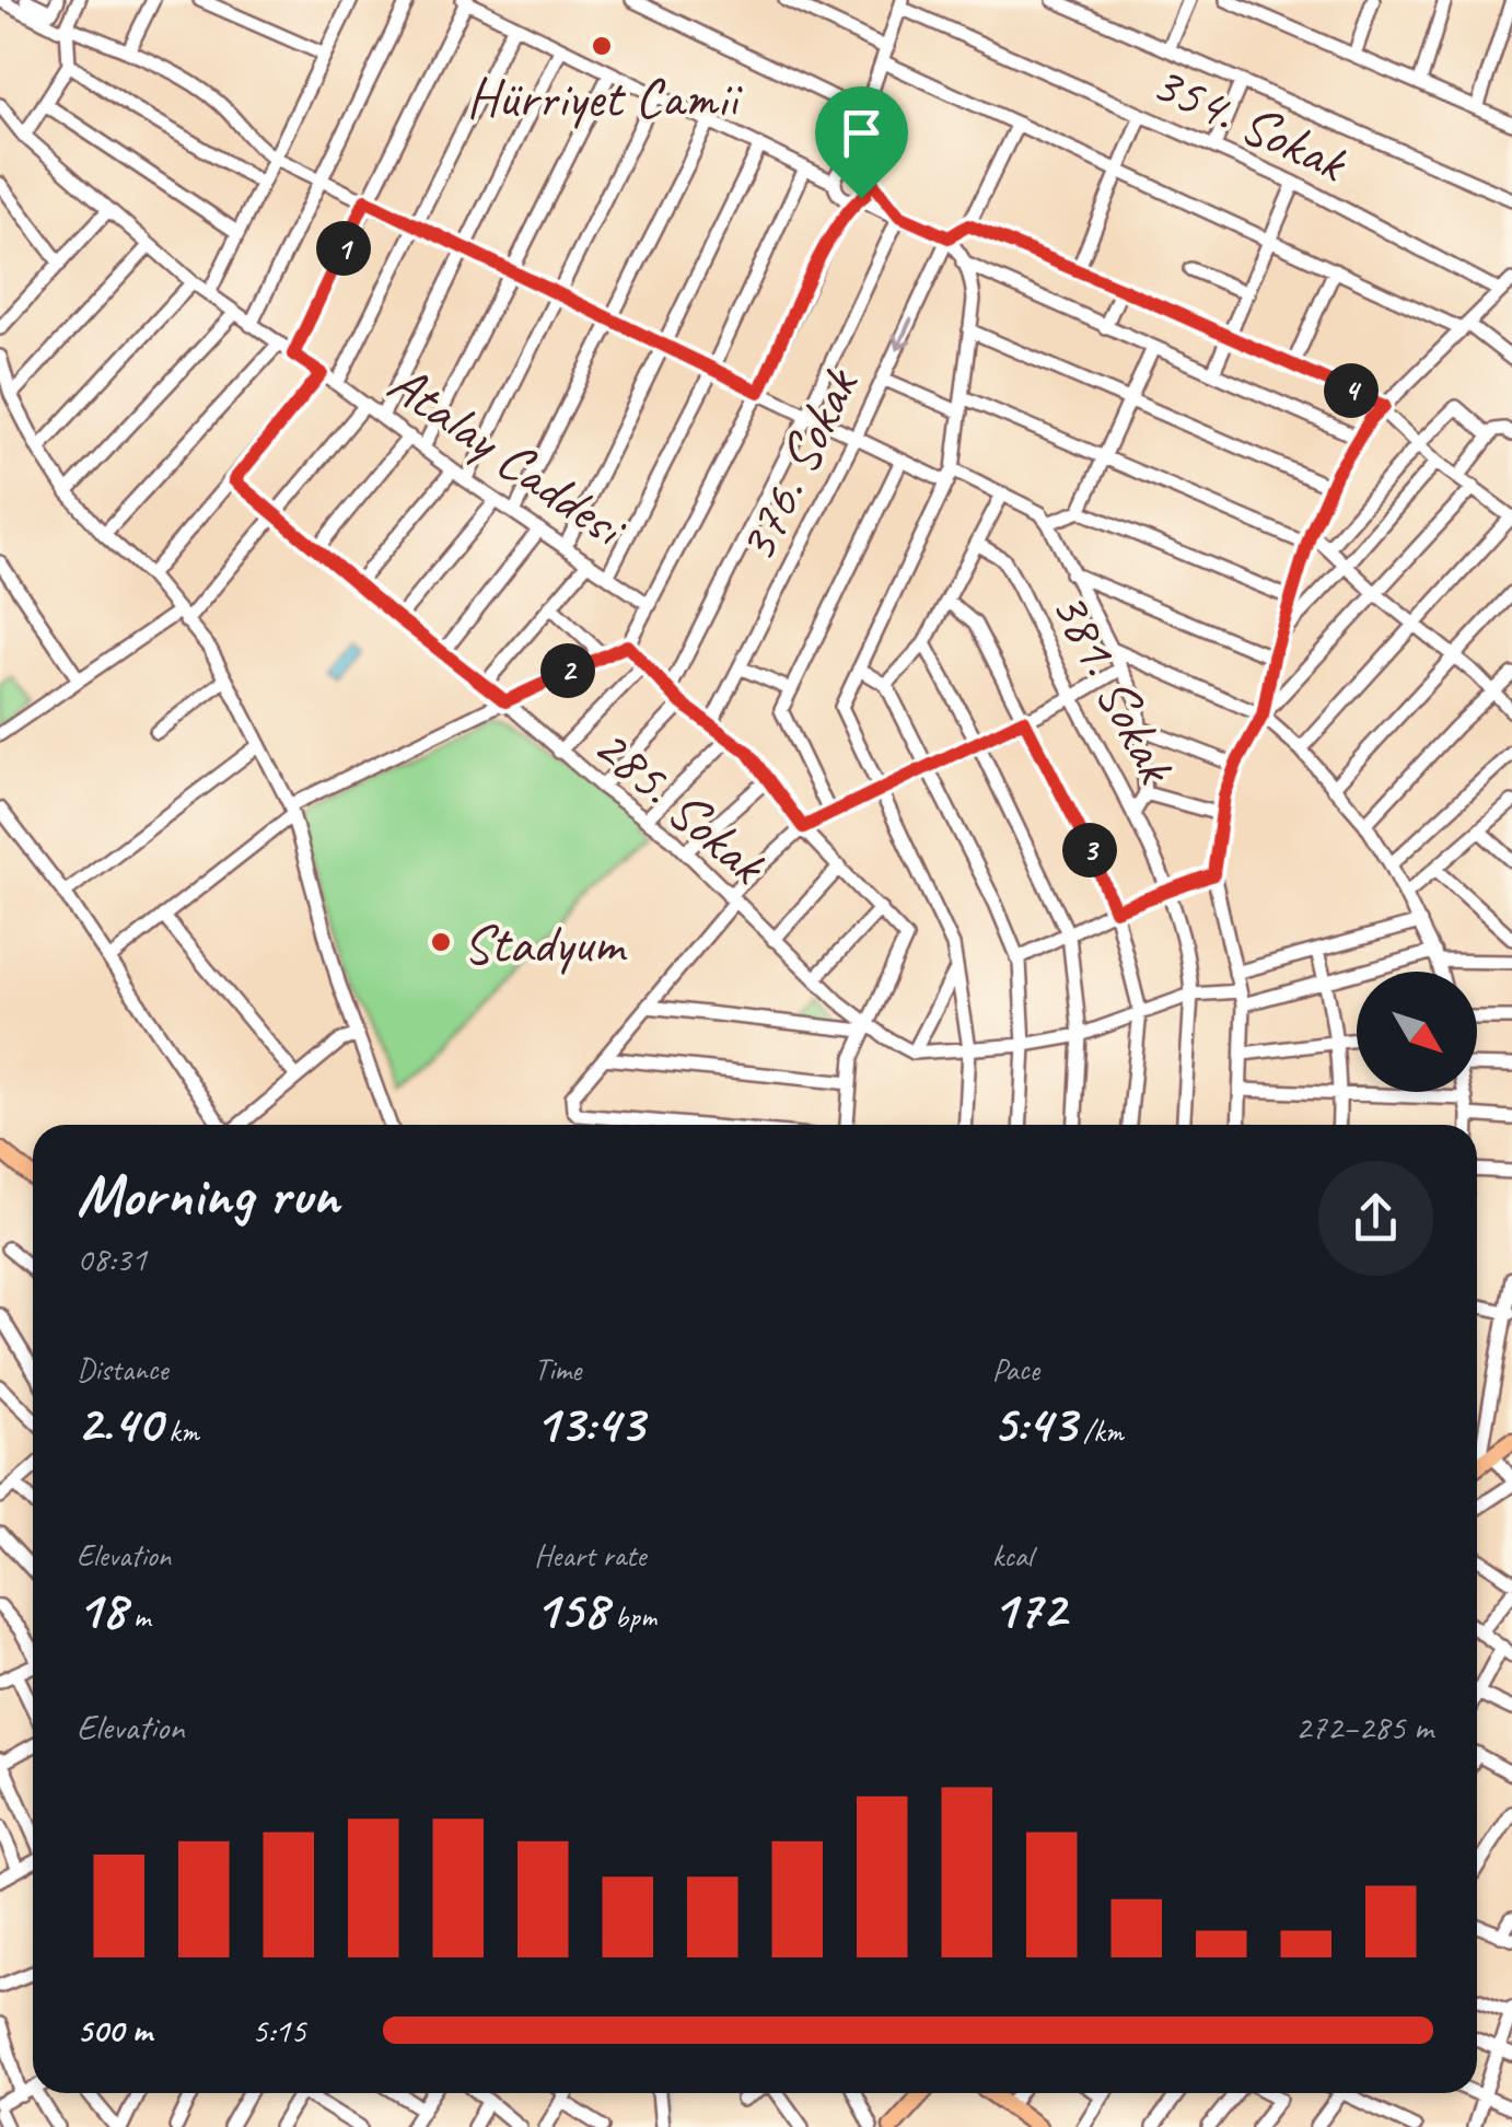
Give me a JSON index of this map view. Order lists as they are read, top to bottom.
{
  "streets": {
    "street": [
      "354. Sokak",
      "Atalay Caddesi",
      "376. Sokak",
      "381. Sokak",
      "285. Sokak"
    ]
  },
  "places": ["Hürriyet Camii", "Stadyum"],
  "north": "bottom right",
  "page": {
    "pins": [
      "1",
      "4",
      "2",
      "3"
    ],
    "heading": ["Morning run", "08:31"],
    "stats": [
      ["Distance", "2.40 km"],
      ["Time", "13:43"],
      ["Pace", "5:43 /km"],
      ["Elevation", "18 m"],
      ["Heart rate", "158 bpm"],
      ["kcal", "172"]
    ],
    "chart": ["Elevation", "272–285 m"],
    "list": [
      {
        "name": "500 m",
        "note": "5:15"
      }
    ]
  }
}
